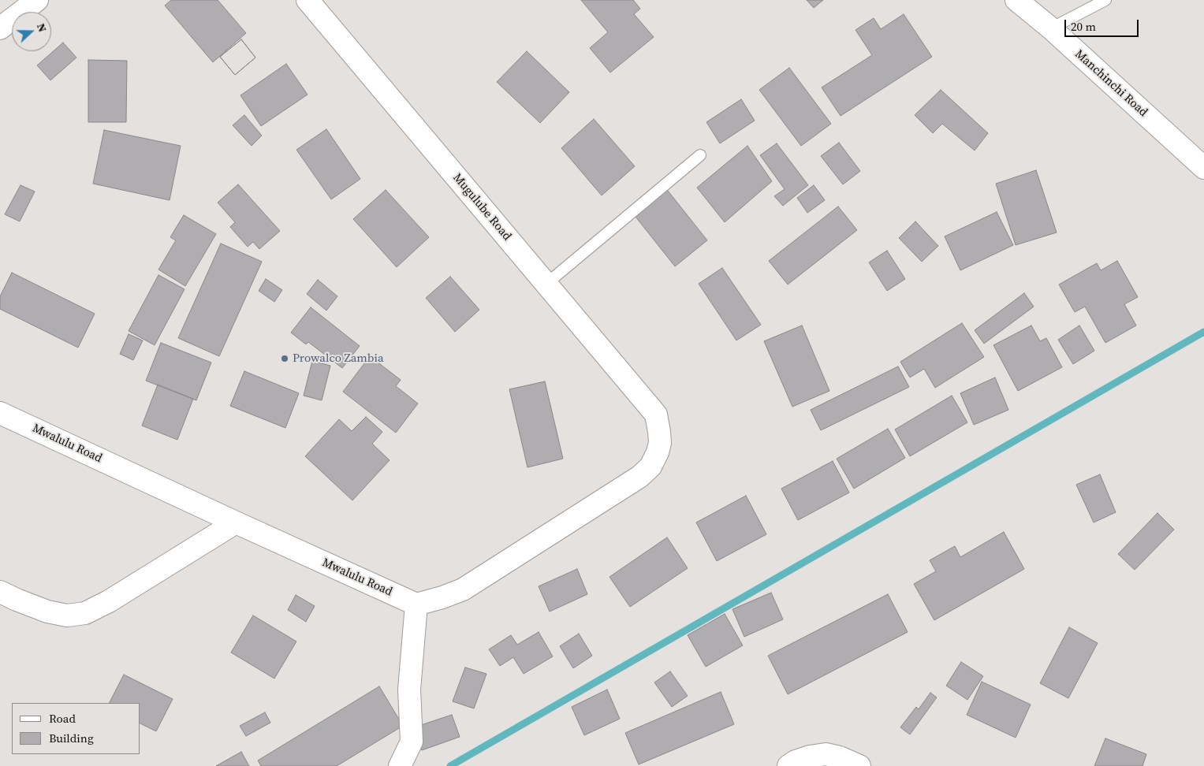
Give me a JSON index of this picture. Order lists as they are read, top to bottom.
{
  "streets": {
    "street": ["Manchinchi Road", "Mugulube Road", "Mwalulu Road"]
  },
  "crossings": [
    ["Mugulube Road", "Mwalulu Road"]
  ],
  "places": ["Prowalco Zambia"],
  "legend": ["Road", "Building"],
  "scale_bar": "20 m",
  "north": "right"
}
